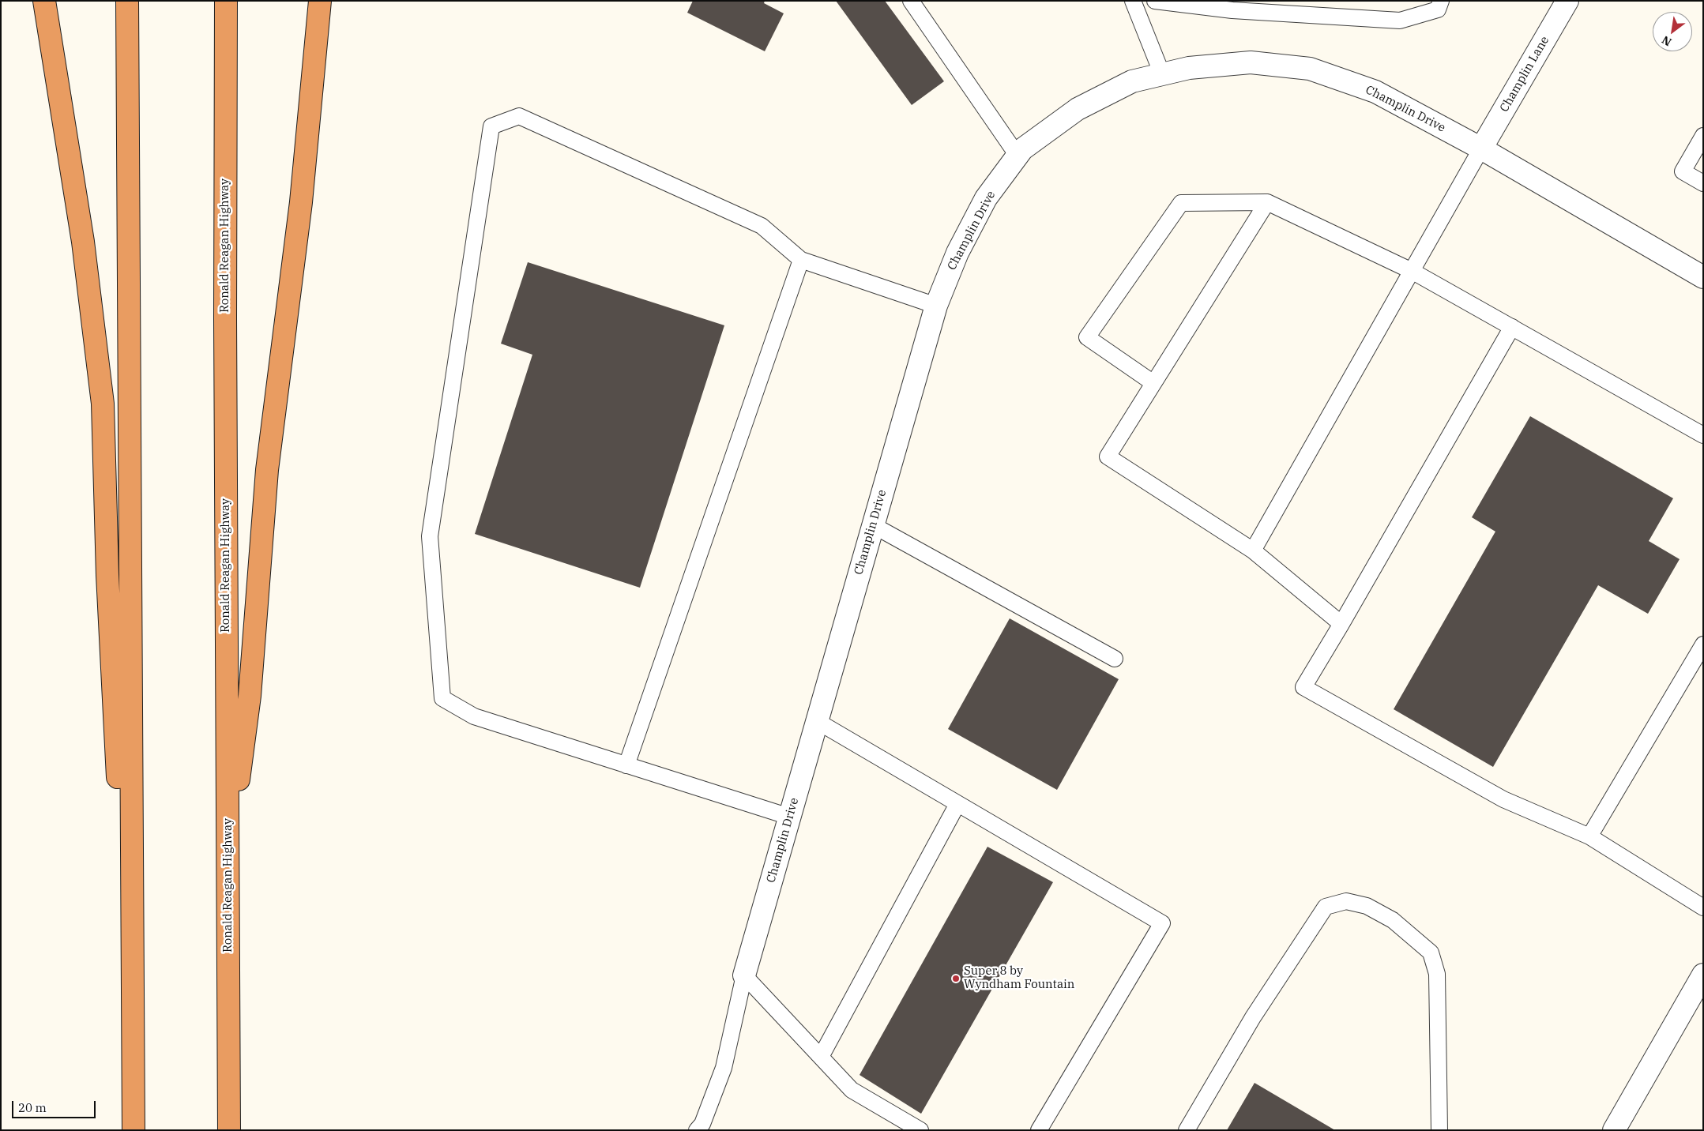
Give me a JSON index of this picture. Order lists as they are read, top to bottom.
{
  "streets": {
    "highway": ["Ronald Reagan Highway"],
    "street": ["Champlin Lane", "Champlin Drive"]
  },
  "crossings": [
    ["Champlin Lane", "Champlin Drive"]
  ],
  "places": ["Super 8 by Wyndham Fountain"],
  "scale_bar": "20 m",
  "north": "bottom left"
}
